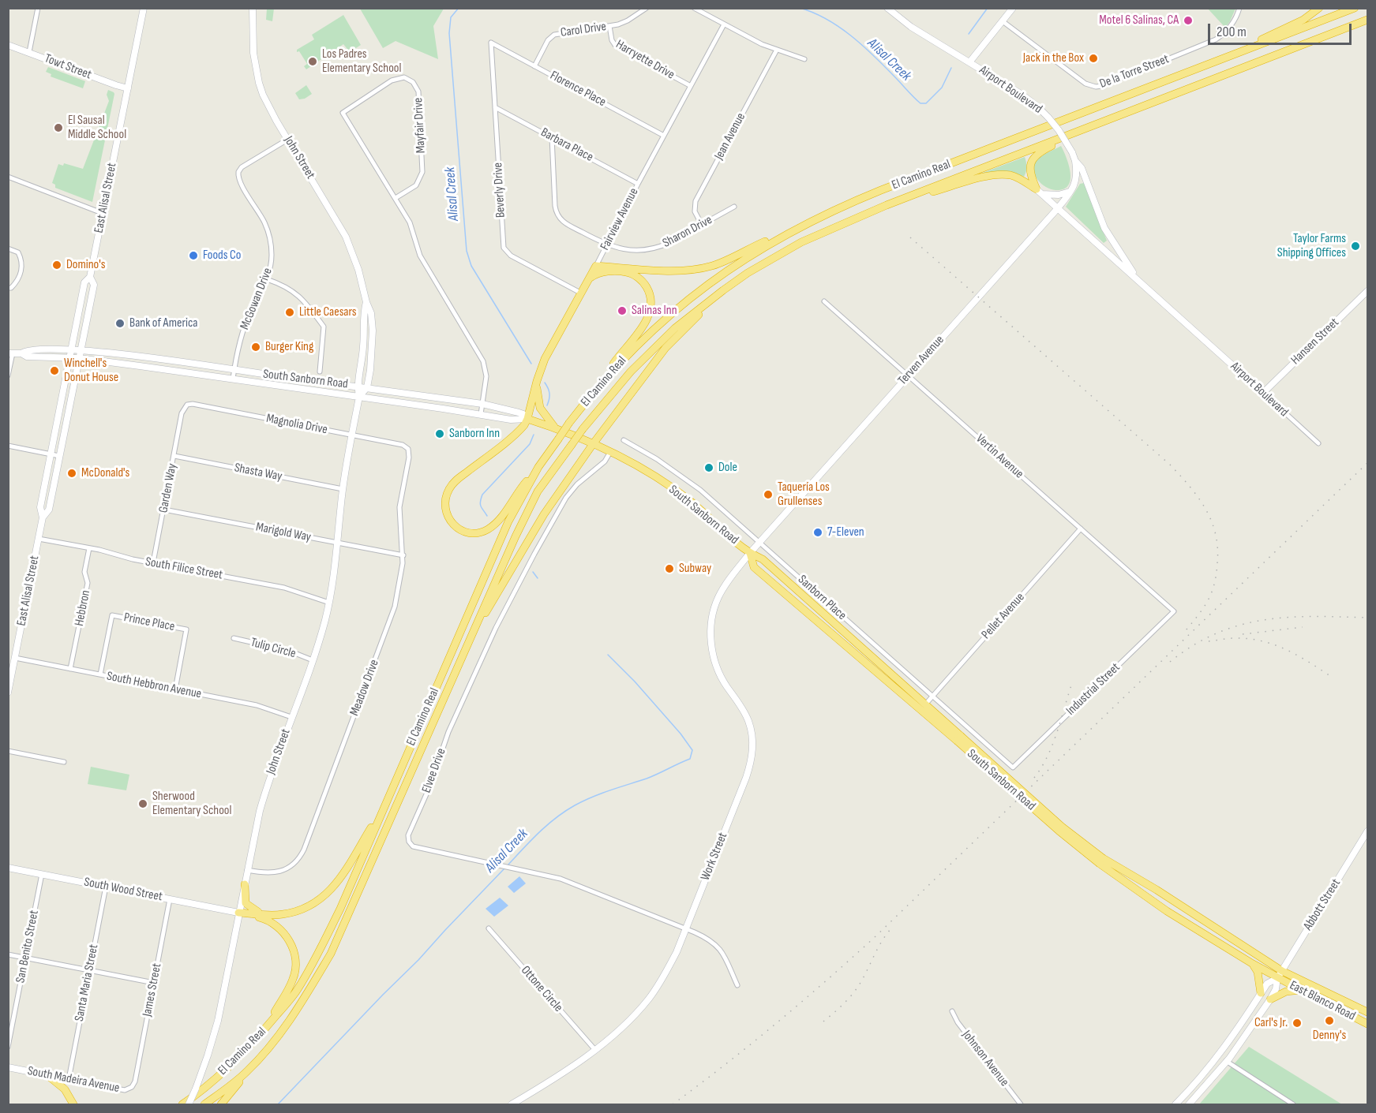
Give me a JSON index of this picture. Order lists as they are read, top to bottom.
{
  "streets": {
    "highway": [
      "El Camino Real",
      "Fairview Avenue",
      "South Sanborn Road",
      "East Blanco Road"
    ],
    "main road": [
      "Towt Street",
      "Airport Boulevard",
      "John Street",
      "East Alisal Street",
      "Hansen Street",
      "Terven Avenue",
      "Work Street",
      "South Wood Street",
      "Abbott Street",
      "South Madeira Avenue"
    ],
    "street": [
      "Carol Drive",
      "Harryette Drive",
      "De la Torre Street",
      "Florence Place",
      "Mayfair Drive",
      "Jean Avenue",
      "Barbara Place",
      "Beverly Drive",
      "Sharon Drive",
      "McGowan Drive",
      "Magnolia Drive",
      "Vertin Avenue",
      "Shasta Way",
      "Garden Way",
      "Marigold Way",
      "South Filice Street",
      "Sanborn Place",
      "Hebbron",
      "Pellet Avenue",
      "Prince Place",
      "Tulip Circle",
      "South Hebbron Avenue",
      "Meadow Drive",
      "Industrial Street",
      "Elvee Drive",
      "San Benito Street",
      "Santa Maria Street",
      "Ottone Circle",
      "James Street",
      "Johnson Avenue"
    ]
  },
  "crossings": [
    ["Carol Drive", "Harryette Drive"],
    ["Carol Drive", "Florence Place"],
    ["Harryette Drive", "Fairview Avenue"],
    ["Towt Street", "East Alisal Street"],
    ["Florence Place", "Beverly Drive"],
    ["Florence Place", "Fairview Avenue"],
    ["Airport Boulevard", "Hansen Street"],
    ["Airport Boulevard", "Terven Avenue"],
    ["Mayfair Drive", "South Sanborn Road"],
    ["Jean Avenue", "Sharon Drive"],
    ["Barbara Place", "Beverly Drive"],
    ["Barbara Place", "Fairview Avenue"],
    ["Barbara Place", "Sharon Drive"],
    ["John Street", "McGowan Drive"],
    ["John Street", "South Sanborn Road"],
    ["John Street", "Magnolia Drive"],
    ["John Street", "Shasta Way"],
    ["John Street", "Marigold Way"],
    ["John Street", "South Filice Street"],
    ["John Street", "Tulip Circle"],
    ["John Street", "South Hebbron Avenue"],
    ["John Street", "Meadow Drive"],
    ["John Street", "South Wood Street"],
    ["Beverly Drive", "Fairview Avenue"],
    ["East Alisal Street", "South Sanborn Road"],
    ["East Alisal Street", "South Filice Street"],
    ["East Alisal Street", "South Hebbron Avenue"],
    ["Fairview Avenue", "Sharon Drive"],
    ["Fairview Avenue", "South Sanborn Road"],
    ["McGowan Drive", "South Sanborn Road"],
    ["Terven Avenue", "South Sanborn Road"],
    ["Terven Avenue", "Vertin Avenue"],
    ["Terven Avenue", "Sanborn Place"],
    ["Terven Avenue", "Work Street"],
    ["South Sanborn Road", "Pellet Avenue"],
    ["South Sanborn Road", "Elvee Drive"],
    ["South Sanborn Road", "Work Street"],
    ["South Sanborn Road", "Abbott Street"],
    ["South Sanborn Road", "East Blanco Road"],
    ["Magnolia Drive", "Garden Way"],
    ["Magnolia Drive", "Meadow Drive"],
    ["Vertin Avenue", "Pellet Avenue"],
    ["Vertin Avenue", "Industrial Street"],
    ["Shasta Way", "Garden Way"],
    ["Garden Way", "Marigold Way"],
    ["Garden Way", "South Filice Street"],
    ["Marigold Way", "Meadow Drive"],
    ["South Filice Street", "Hebbron"],
    ["Sanborn Place", "Pellet Avenue"],
    ["Sanborn Place", "Industrial Street"],
    ["Hebbron", "South Hebbron Avenue"],
    ["Prince Place", "South Hebbron Avenue"],
    ["Elvee Drive", "Work Street"],
    ["Work Street", "Ottone Circle"],
    ["South Wood Street", "San Benito Street"],
    ["South Wood Street", "Santa Maria Street"],
    ["South Wood Street", "James Street"],
    ["Abbott Street", "East Blanco Road"],
    ["Santa Maria Street", "South Madeira Avenue"],
    ["James Street", "South Madeira Avenue"]
  ],
  "water": ["Alisal Creek"],
  "places": [
    "Motel 6 Salinas, CA",
    "Jack in the Box",
    "Los Padres Elementary School",
    "El Sausal Middle School",
    "Taylor Farms Shipping Offices",
    "Foods Co",
    "Domino's",
    "Salinas Inn",
    "Little Caesars",
    "Bank of America",
    "Burger King",
    "Winchell's Donut House",
    "Sanborn Inn",
    "Dole",
    "McDonald's",
    "Taquería Los Grullenses",
    "7-Eleven",
    "Subway",
    "Sherwood Elementary School",
    "Denny's",
    "Carl's Jr."
  ],
  "scale_bar": "200 m"
}
